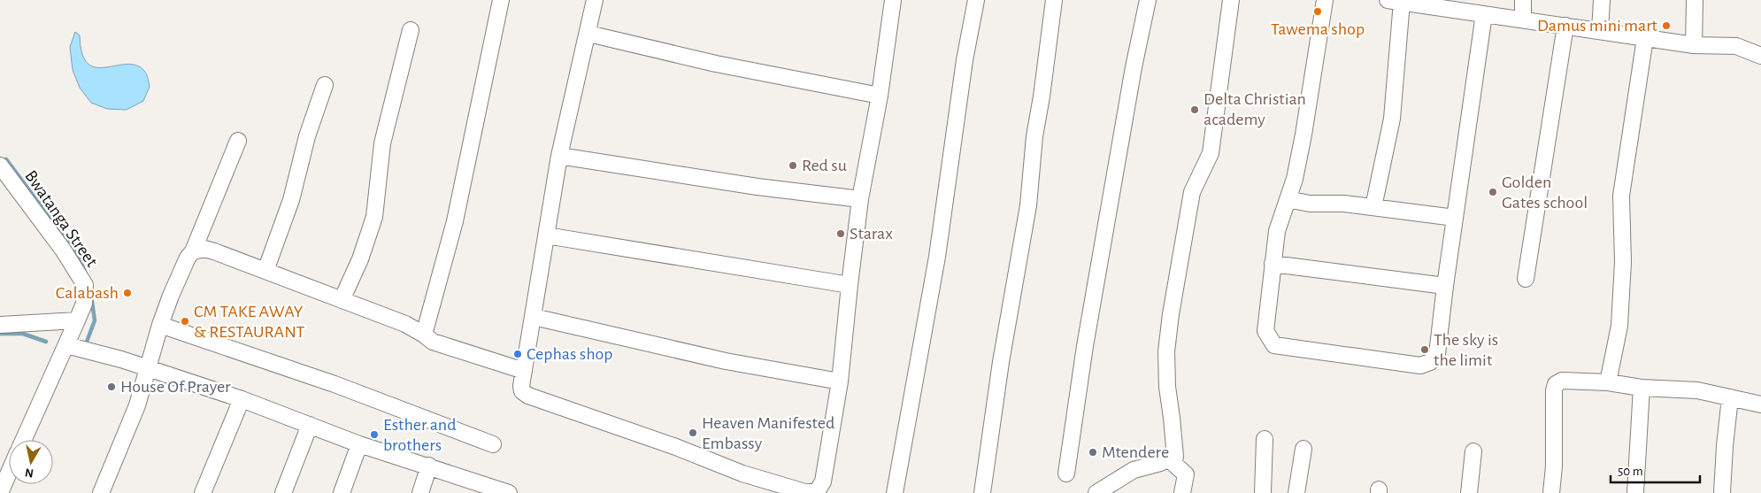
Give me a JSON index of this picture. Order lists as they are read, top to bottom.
{
  "streets": {
    "street": ["Bwatanga Street"]
  },
  "places": [
    "Tawema shop",
    "Damus mini mart",
    "Delta Christian academy",
    "Red su",
    "Golden Gates school",
    "Starax",
    "Calabash",
    "CM TAKE AWAY & RESTAURANT",
    "The sky is the limit",
    "Cephas shop",
    "House Of Prayer",
    "Heaven Manifested Embassy",
    "Esther and brothers",
    "Mtendere"
  ],
  "scale_bar": "50 m",
  "north": "bottom"
}
